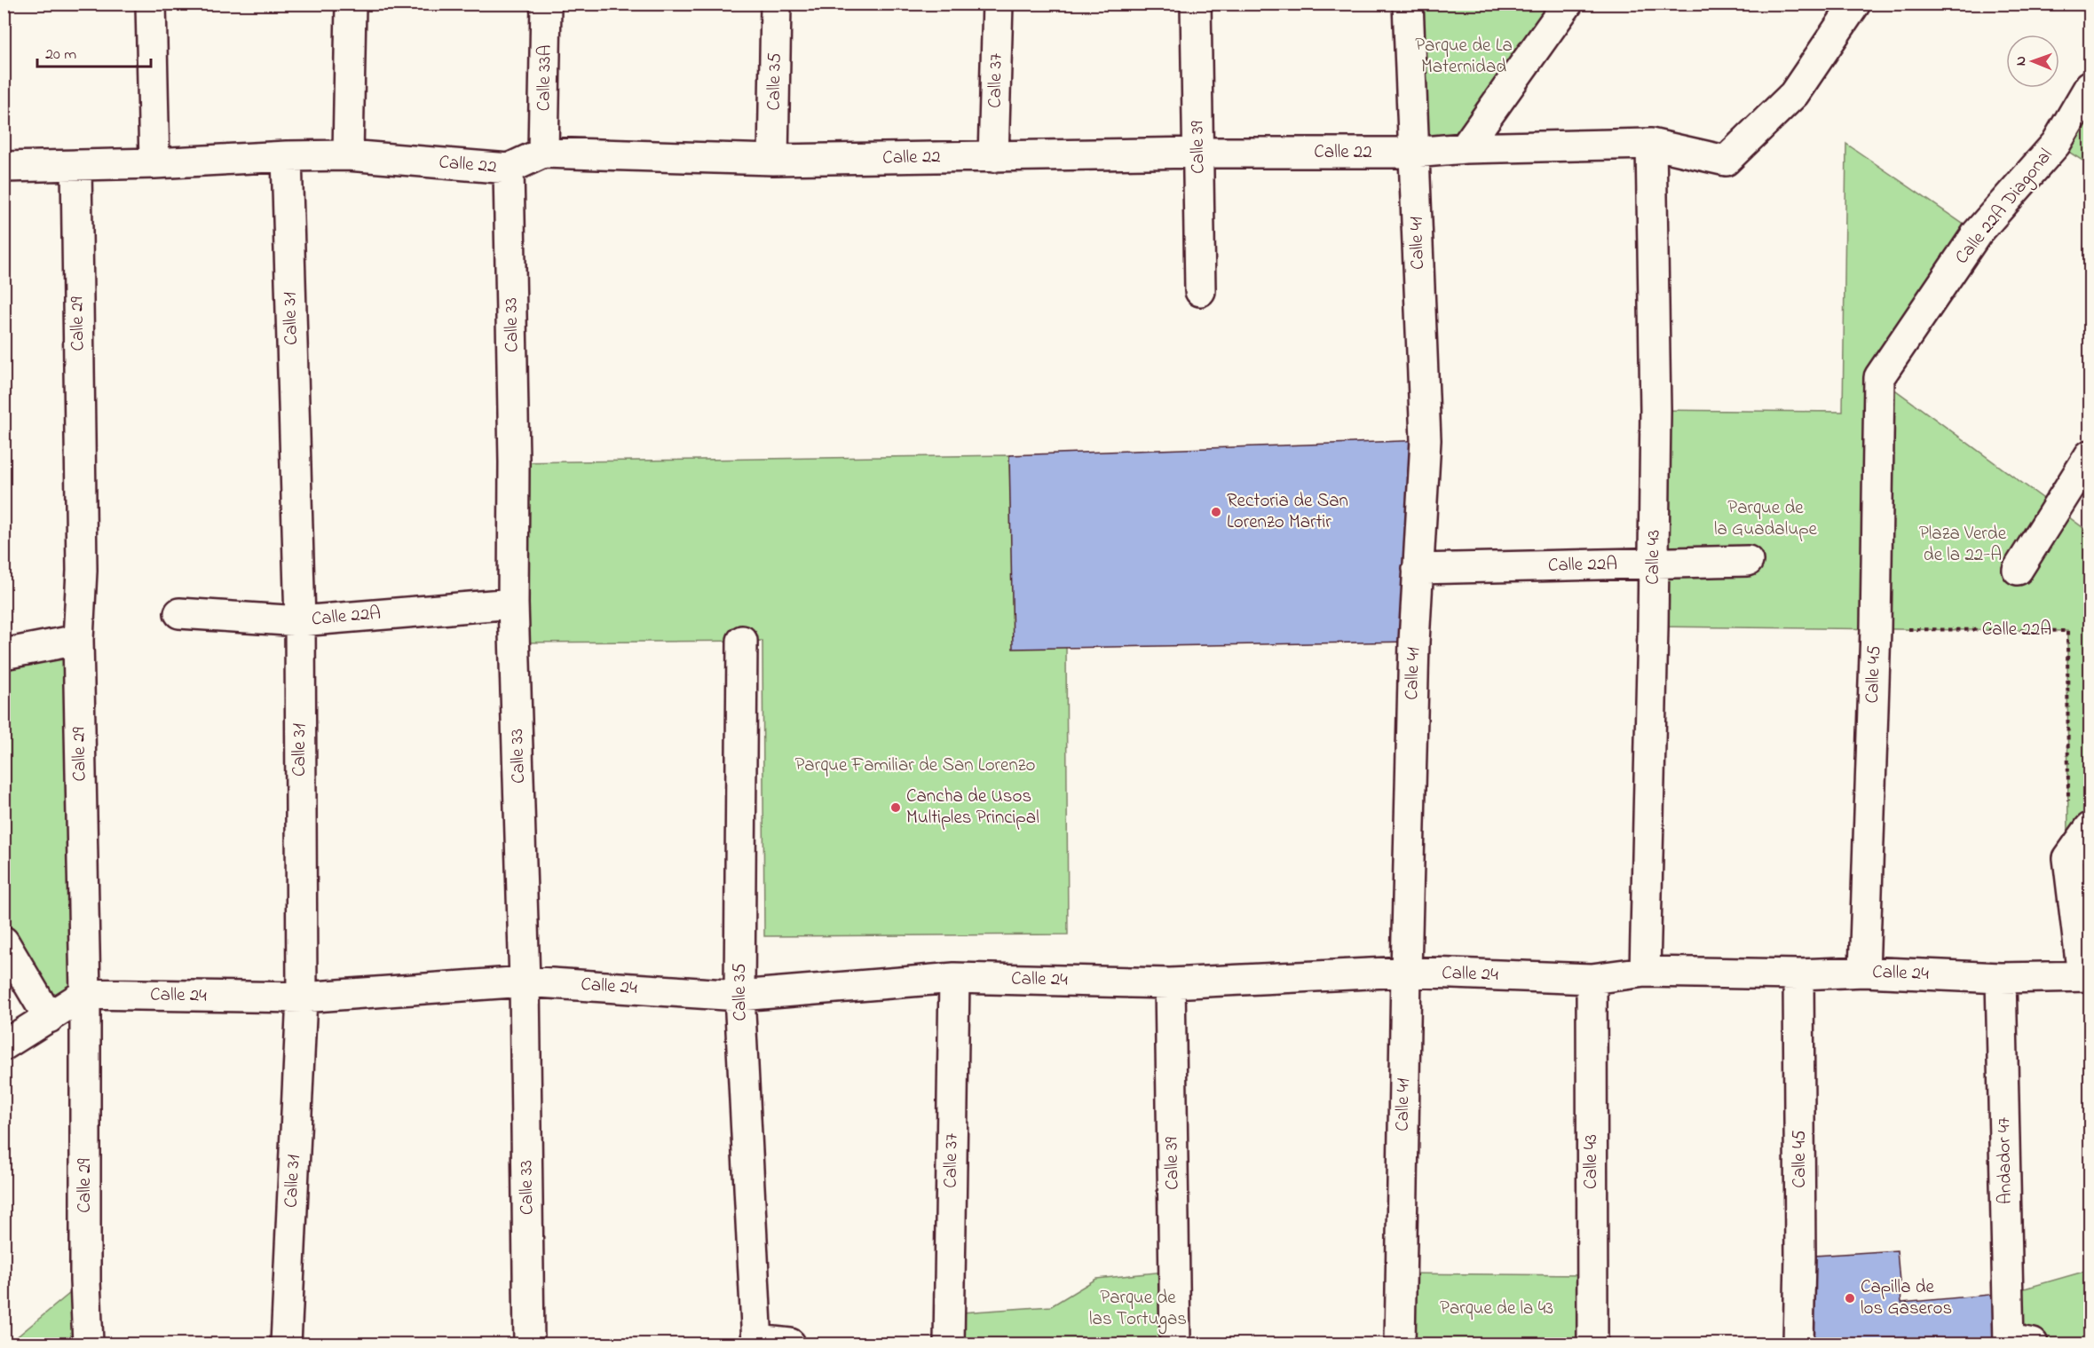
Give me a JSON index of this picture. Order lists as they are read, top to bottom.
{
  "streets": {
    "street": [
      "Calle 33A",
      "Calle 37",
      "Calle 35",
      "Calle 39",
      "Calle 22",
      "Calle 22A Diagonal",
      "Calle 41",
      "Calle 31",
      "Calle 29",
      "Calle 33",
      "Calle 43",
      "Calle 22A",
      "Calle 45",
      "Calle 24",
      "Andador 47"
    ]
  },
  "crossings": [
    ["Calle 33A", "Calle 22"],
    ["Calle 37", "Calle 22"],
    ["Calle 37", "Calle 24"],
    ["Calle 35", "Calle 22"],
    ["Calle 35", "Calle 24"],
    ["Calle 39", "Calle 22"],
    ["Calle 39", "Calle 24"],
    ["Calle 22", "Calle 41"],
    ["Calle 22", "Calle 31"],
    ["Calle 22", "Calle 29"],
    ["Calle 22", "Calle 33"],
    ["Calle 22", "Calle 43"],
    ["Calle 22A Diagonal", "Calle 45"],
    ["Calle 41", "Calle 22A"],
    ["Calle 41", "Calle 24"],
    ["Calle 31", "Calle 22A"],
    ["Calle 31", "Calle 24"],
    ["Calle 29", "Calle 24"],
    ["Calle 33", "Calle 22A"],
    ["Calle 33", "Calle 24"],
    ["Calle 43", "Calle 22A"],
    ["Calle 43", "Calle 24"],
    ["Calle 22A", "Calle 45"],
    ["Calle 45", "Calle 24"],
    ["Calle 24", "Andador 47"]
  ],
  "parks": [
    "Parque de La Maternidad",
    "Parque de la Guadalupe",
    "Plaza Verde de la 22-A",
    "Parque Familiar de San Lorenzo",
    "Parque de las Tortugas",
    "Parque de la 43"
  ],
  "places": ["Rectoria de San Lorenzo Martir", "Cancha de Usos Multiples Principal", "Capilla de los Gaseros"],
  "scale_bar": "20 m",
  "north": "left"
}
